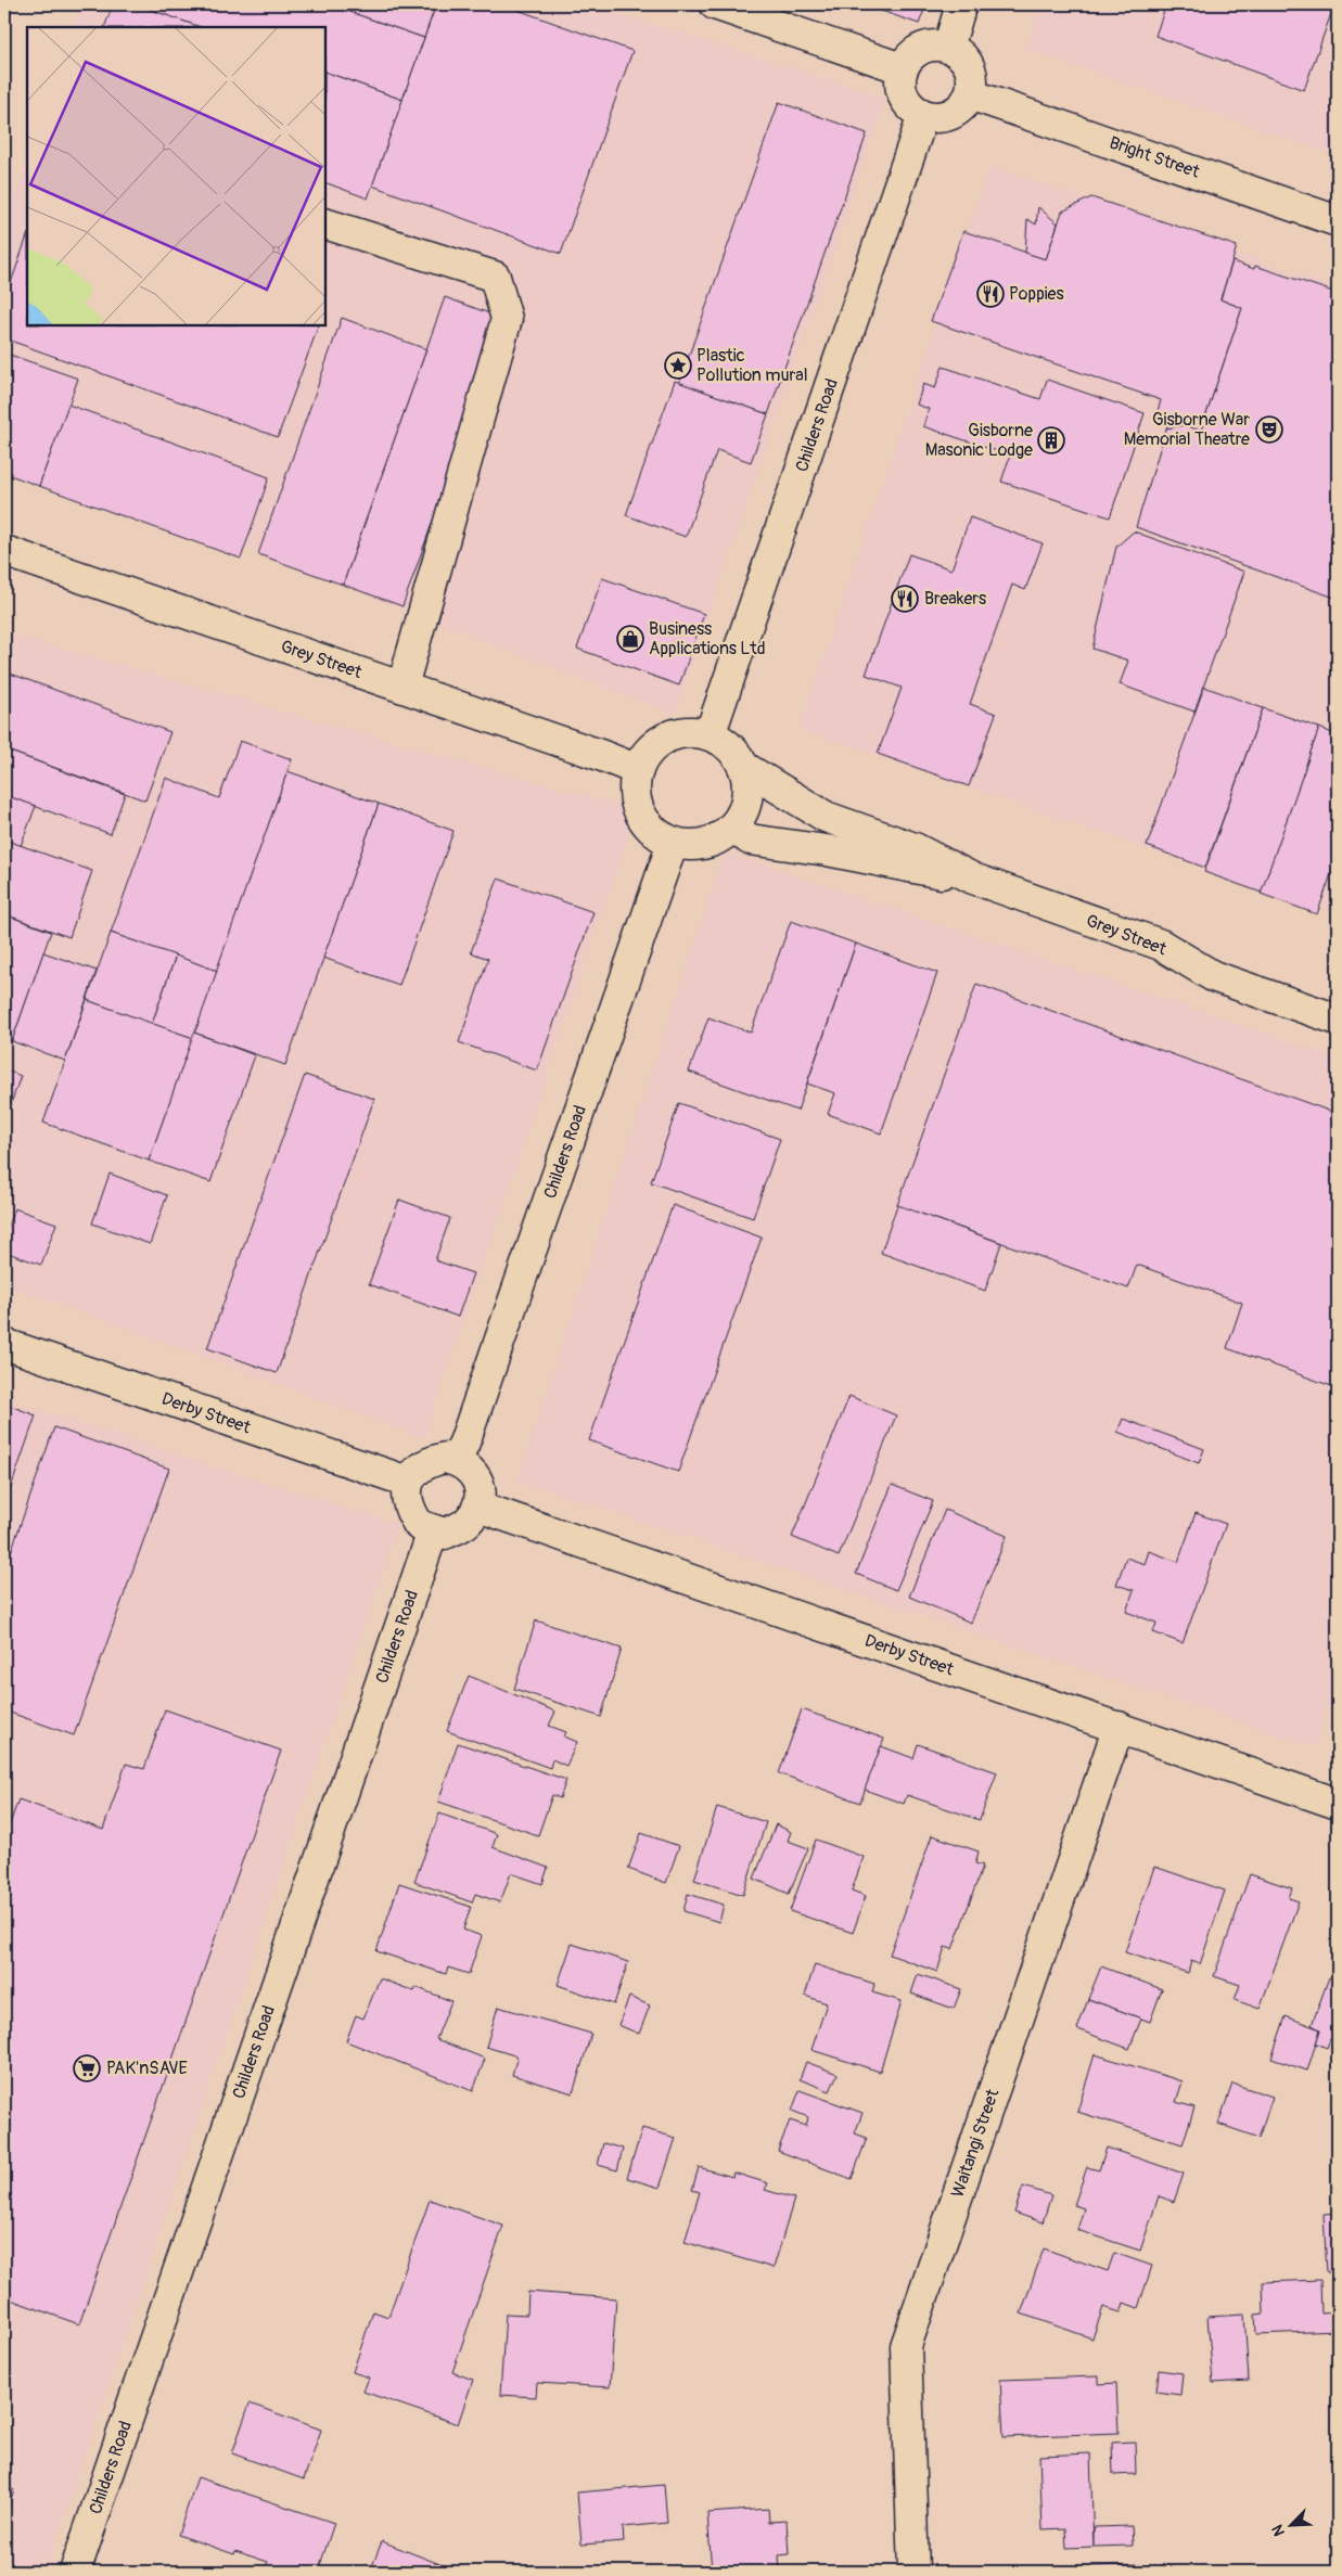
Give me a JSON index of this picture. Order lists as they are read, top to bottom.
{
  "streets": {
    "street": [
      "Bright Street",
      "Childers Road",
      "Grey Street",
      "Derby Street",
      "Waitangi Street"
    ]
  },
  "crossings": [
    ["Bright Street", "Childers Road"],
    ["Childers Road", "Grey Street"],
    ["Childers Road", "Derby Street"],
    ["Derby Street", "Waitangi Street"]
  ],
  "places": {
    "restaurant": ["Poppies", "Breakers"],
    "place": ["Plastic Pollution mural"],
    "theatre": ["Gisborne War Memorial Theatre"],
    "building": ["Gisborne Masonic Lodge"],
    "shop": ["Business Applications Ltd"],
    "supermarket": ["PAK'nSAVE"]
  },
  "north": "bottom left"
}
